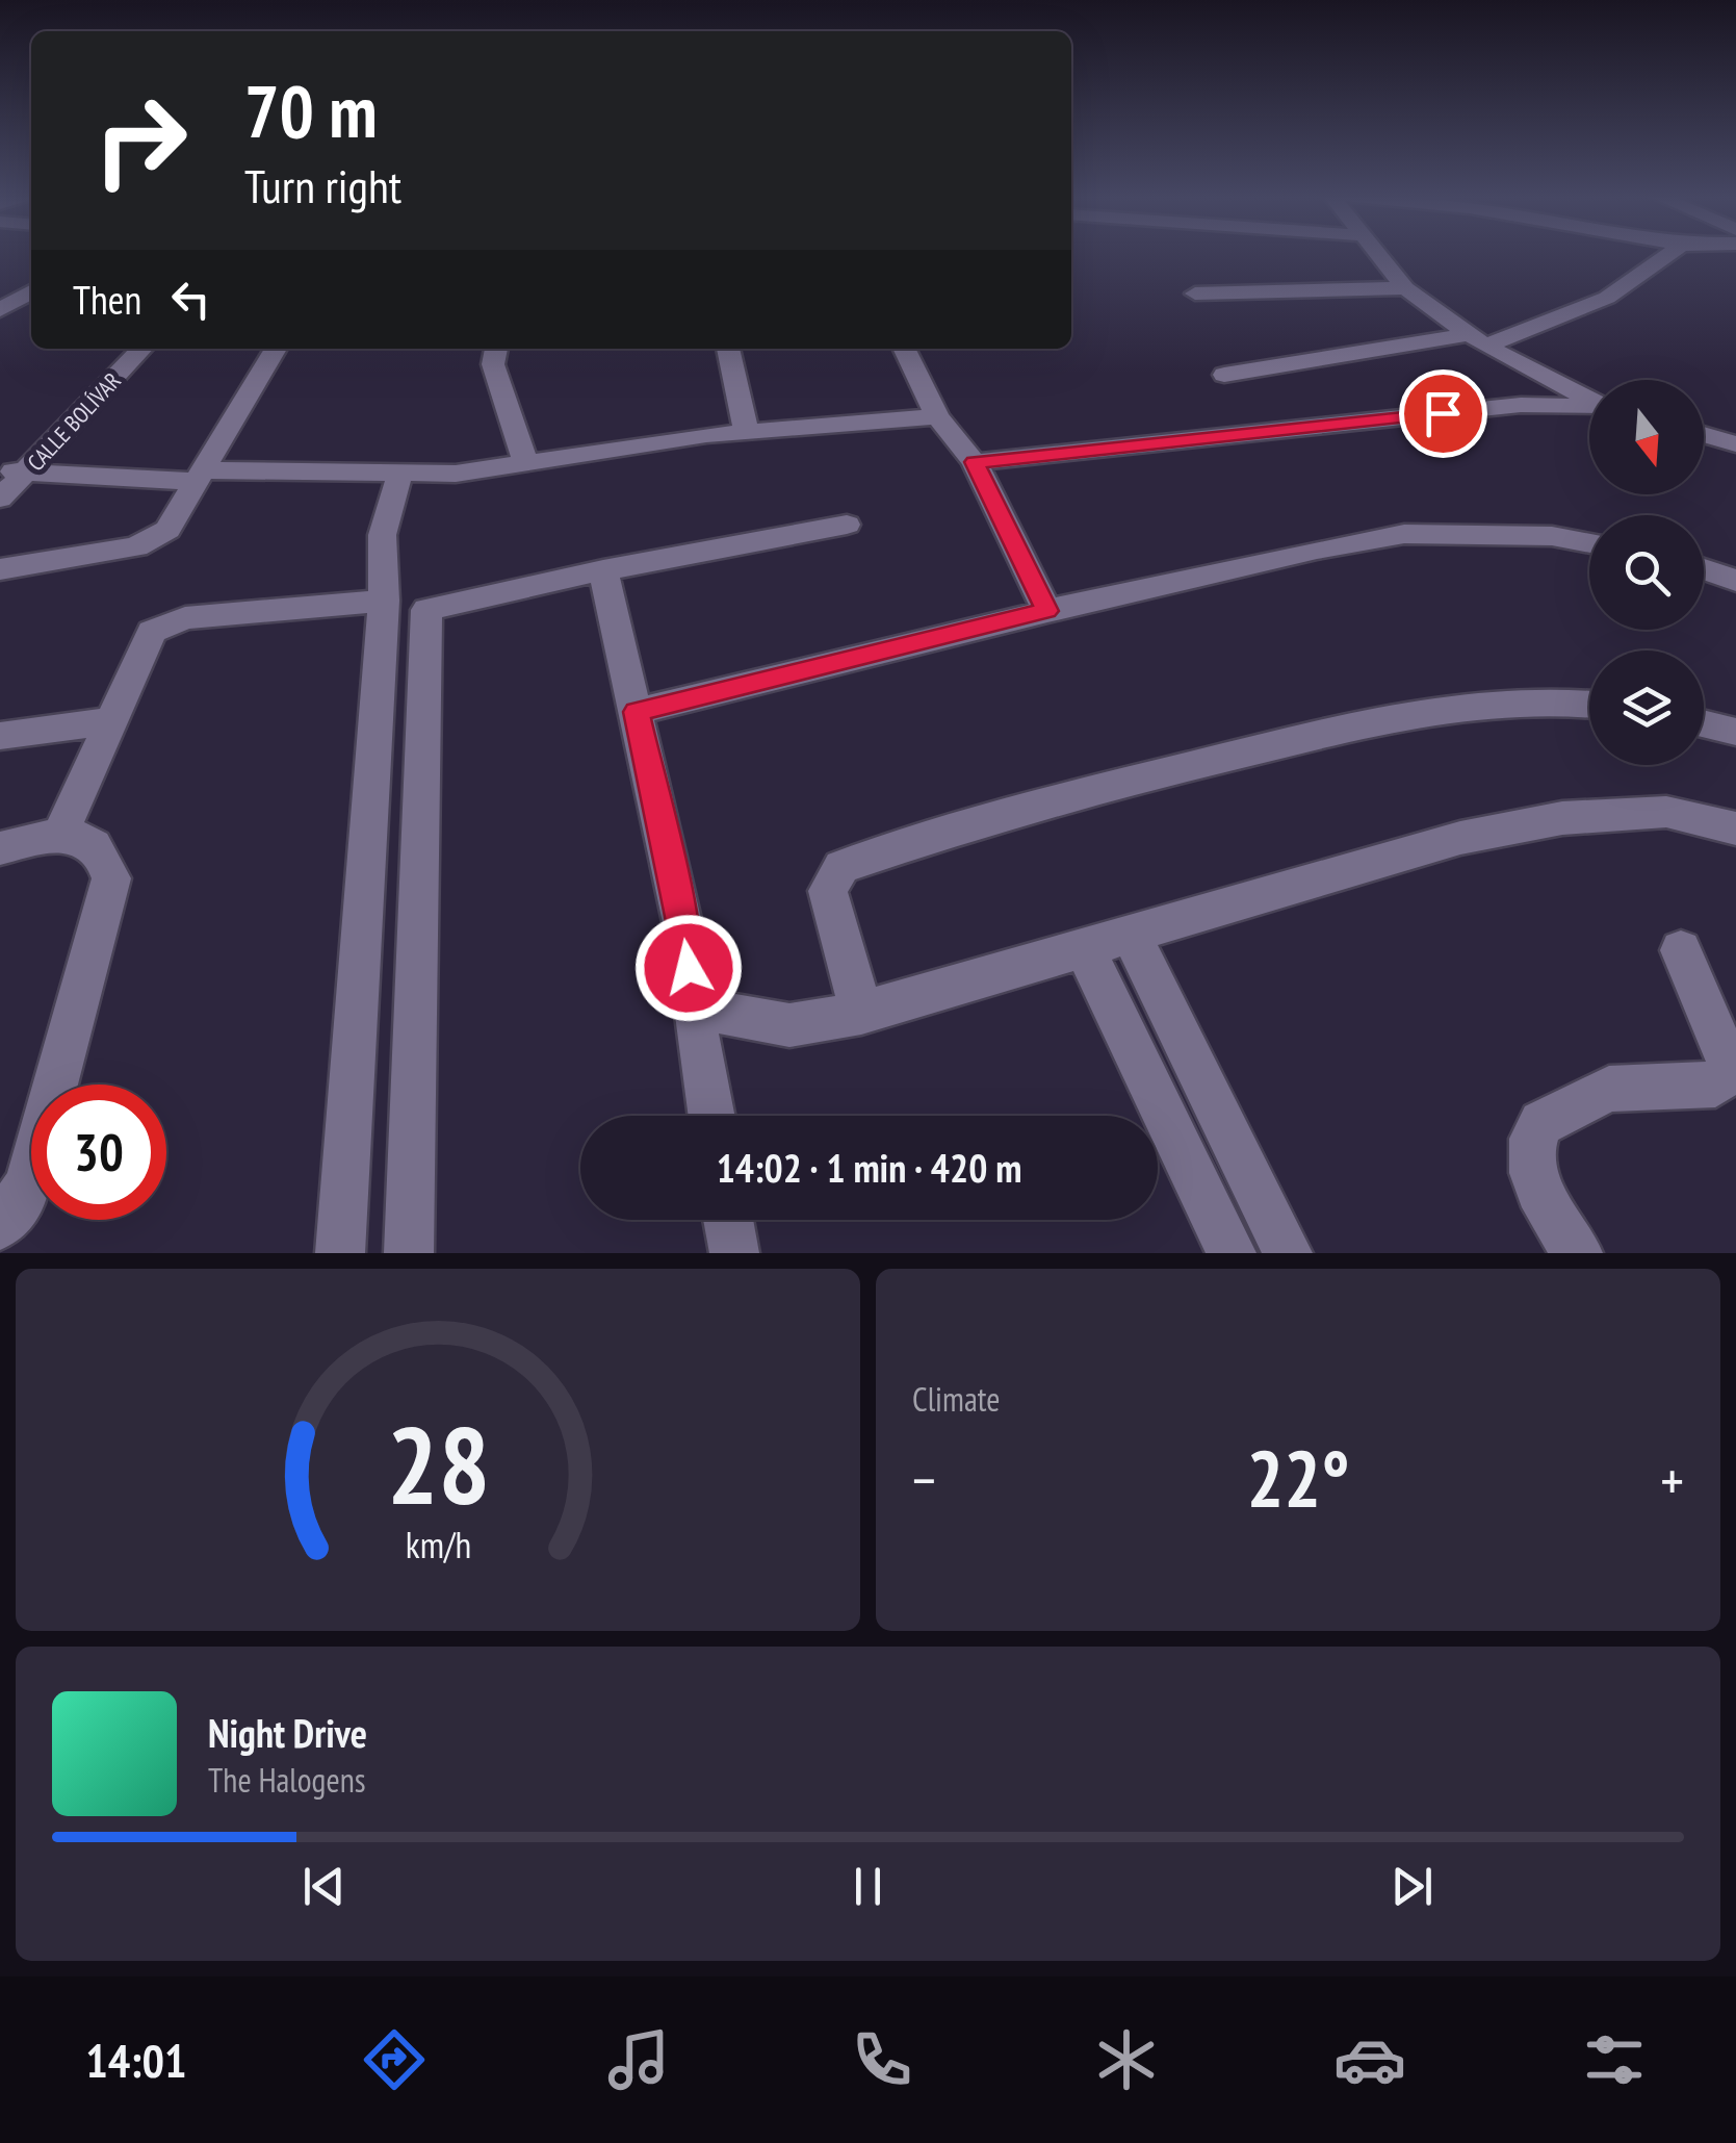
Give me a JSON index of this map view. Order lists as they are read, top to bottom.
{
  "streets": {
    "street": ["CALLE BOLÍVAR"]
  },
  "north": "bottom",
  "page": {
    "turn": ["70 m", "Turn right"],
    "then": "Then",
    "limit": "30",
    "trip": "14:02 · 1 min · 420 m",
    "tile": "Climate",
    "heat": ["−", "22°", "+"],
    "song": ["Night Drive", "The Halogens"],
    "tabs": "14:01",
    "gauge": ["28", "km/h"]
  }
}
